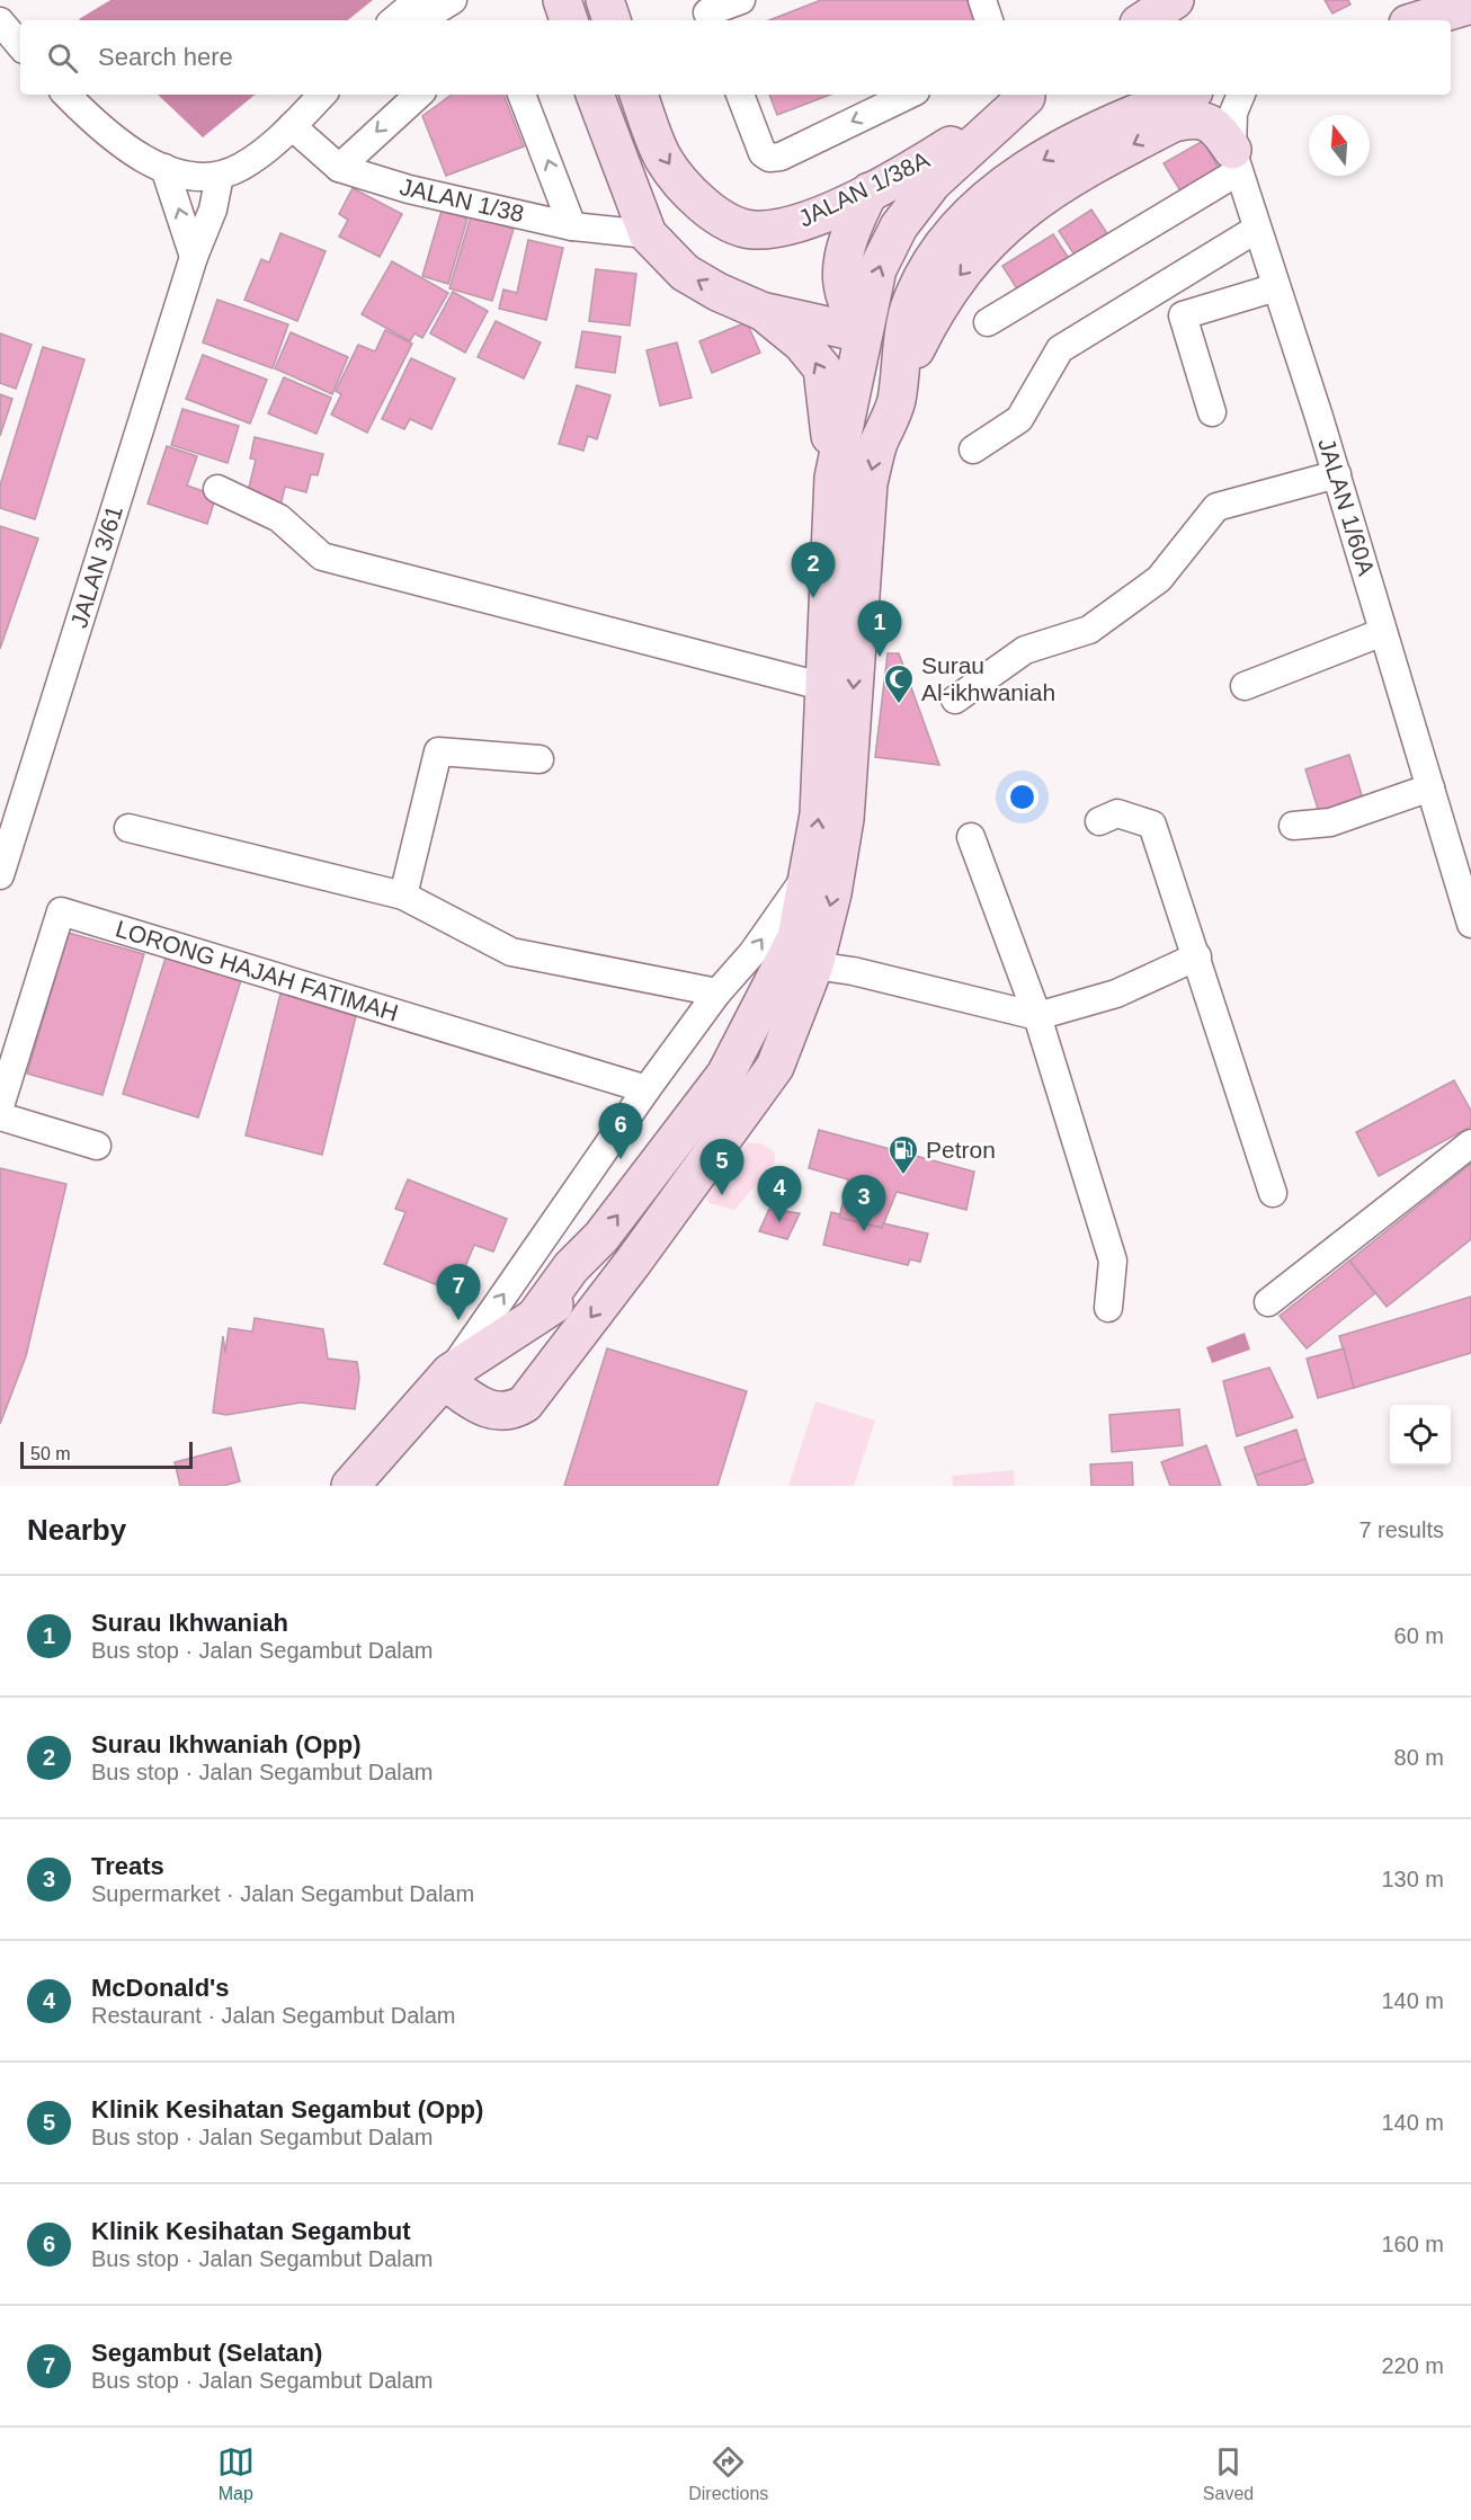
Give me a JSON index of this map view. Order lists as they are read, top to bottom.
{
  "streets": {
    "street": [
      "JALAN 1/38A",
      "JALAN 1/38",
      "JALAN 1/60A",
      "JALAN 3/61",
      "LORONG HAJAH FATIMAH"
    ]
  },
  "places": {
    "mosque": ["Surau Al-ikhwaniah"],
    "fuel station": ["Petron"]
  },
  "scale_bar": "50 m",
  "north": "top",
  "page": {
    "search": "Search here",
    "pins": [
      "2",
      "1",
      "6",
      "5",
      "4",
      "3",
      "7"
    ],
    "scale": "50 m",
    "heading": ["Nearby", "7 results"],
    "list": [
      {
        "mark": "1",
        "name": "Surau Ikhwaniah",
        "note": "Bus stop · Jalan Segambut Dalam",
        "value": "60 m"
      },
      {
        "mark": "2",
        "name": "Surau Ikhwaniah (Opp)",
        "note": "Bus stop · Jalan Segambut Dalam",
        "value": "80 m"
      },
      {
        "mark": "3",
        "name": "Treats",
        "note": "Supermarket · Jalan Segambut Dalam",
        "value": "130 m"
      },
      {
        "mark": "4",
        "name": "McDonald's",
        "note": "Restaurant · Jalan Segambut Dalam",
        "value": "140 m"
      },
      {
        "mark": "5",
        "name": "Klinik Kesihatan Segambut (Opp)",
        "note": "Bus stop · Jalan Segambut Dalam",
        "value": "140 m"
      },
      {
        "mark": "6",
        "name": "Klinik Kesihatan Segambut",
        "note": "Bus stop · Jalan Segambut Dalam",
        "value": "160 m"
      },
      {
        "mark": "7",
        "name": "Segambut (Selatan)",
        "note": "Bus stop · Jalan Segambut Dalam",
        "value": "220 m"
      }
    ],
    "nav": ["Map", "Directions", "Saved"]
  }
}
